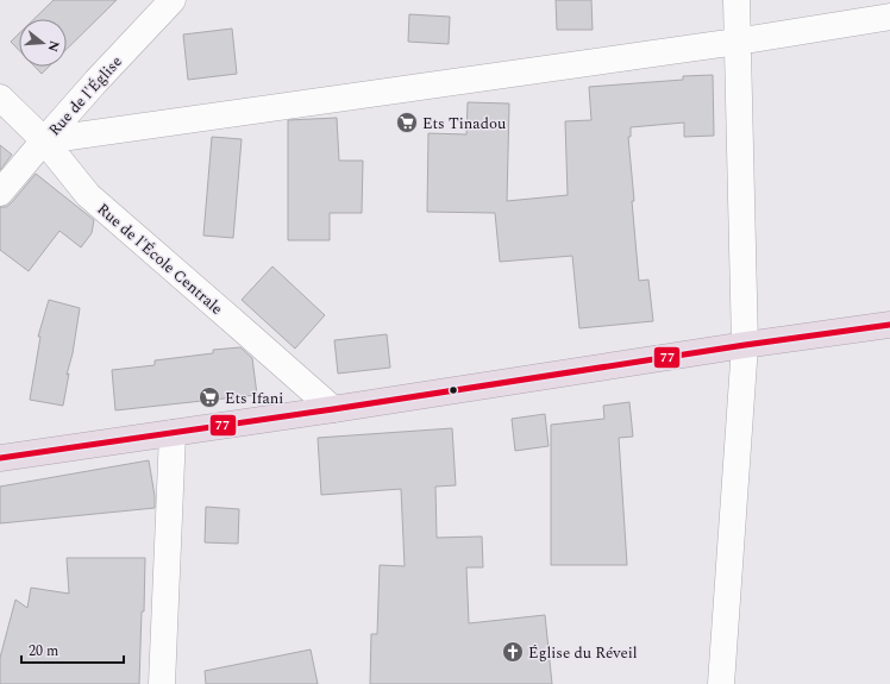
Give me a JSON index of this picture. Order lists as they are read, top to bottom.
{
  "streets": {
    "street": ["Rue de l'Église", "Rue de l'École Centrale"]
  },
  "crossings": [
    ["Rue de l'Église", "Rue de l'École Centrale"]
  ],
  "places": {
    "supermarket": ["Ets Tinadou", "Ets Ifani"],
    "church": ["Église du Réveil"]
  },
  "lines": ["transit line 77"],
  "scale_bar": "20 m",
  "north": "right"
}
